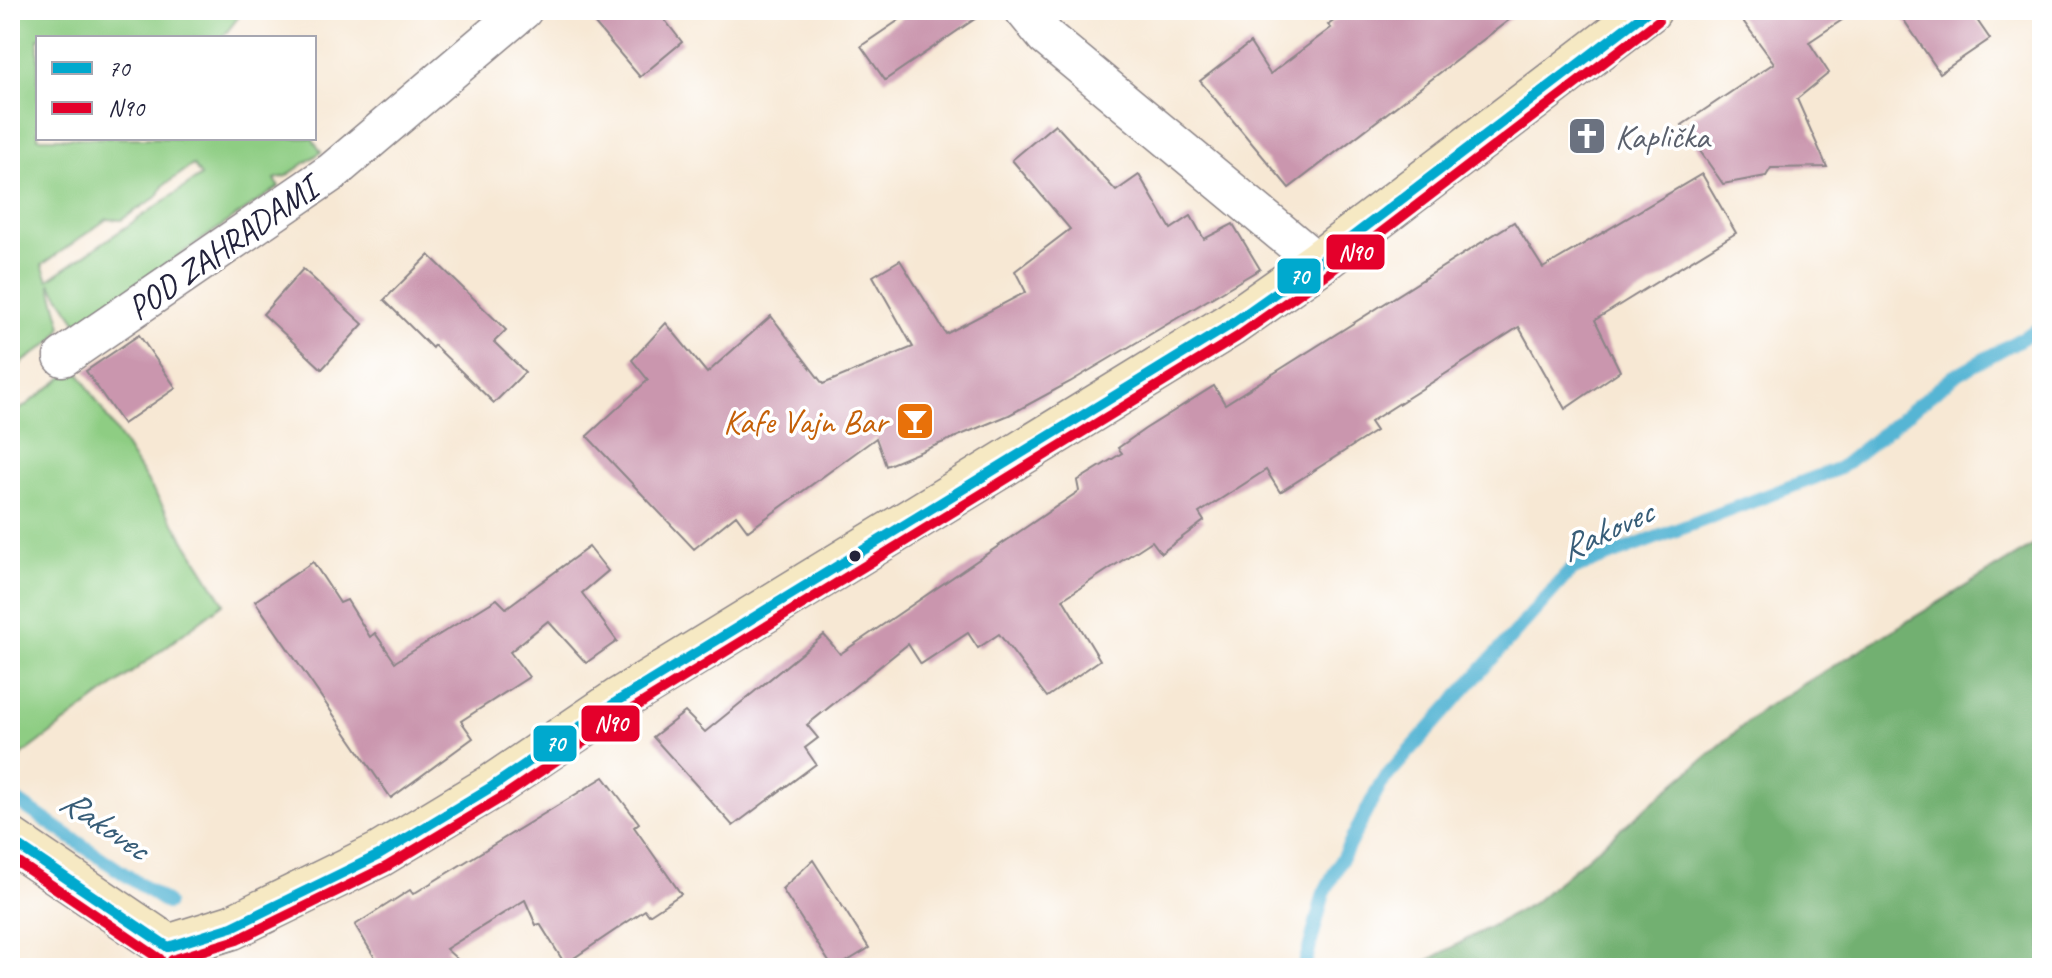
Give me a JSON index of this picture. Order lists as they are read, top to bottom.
{
  "streets": {
    "street": ["POD ZAHRADAMI"]
  },
  "water": ["Rakovec"],
  "places": {
    "church": ["Kaplička"],
    "bar": ["Kafe Vajn Bar"]
  },
  "lines": ["transit line 70", "transit line N90"],
  "legend": ["70", "N90"]
}
